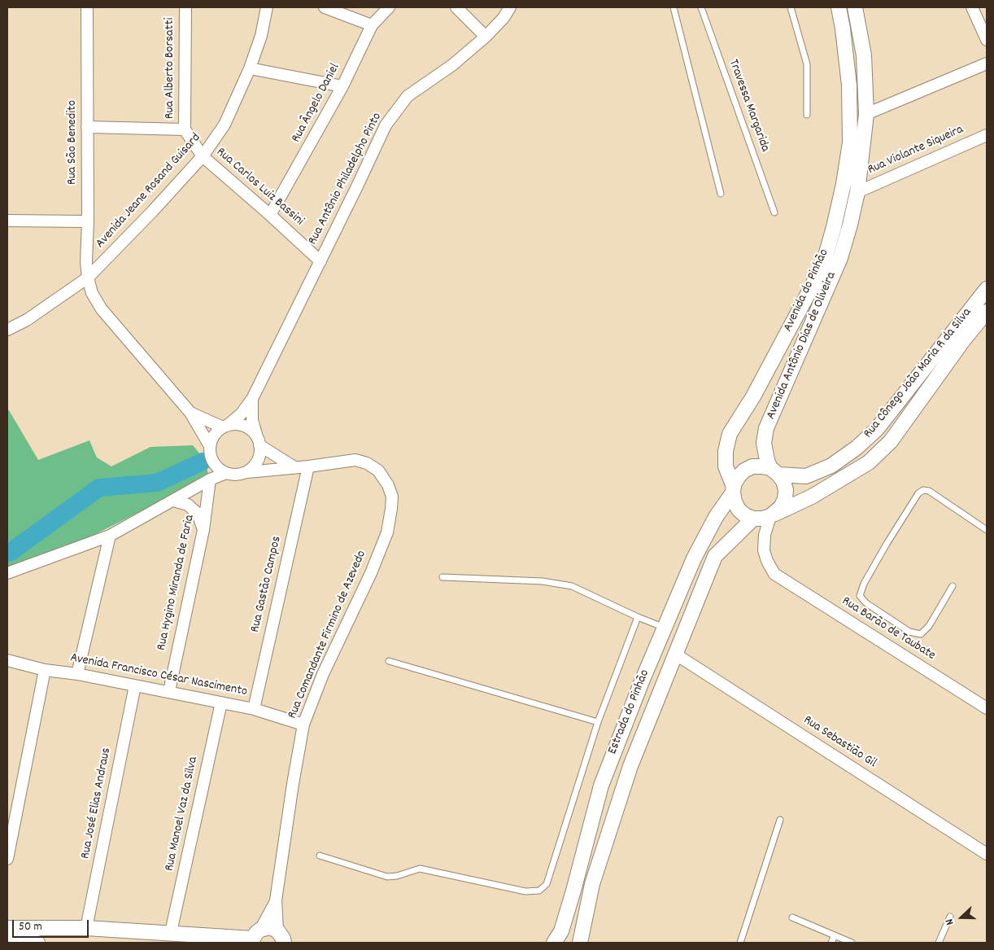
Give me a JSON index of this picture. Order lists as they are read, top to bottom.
{
  "streets": {
    "street": [
      "Rua Alberto Borsatti",
      "Rua Ângelo Daniel",
      "Rua São Benedito",
      "Rua Violante Siqueira",
      "Rua Antônio Philadelpho Pinto",
      "Rua Carlos Luiz Bassini",
      "Avenida Jeane Rosand Guisard",
      "Avenida do Pinhão",
      "Avenida Antônio Dias de Oliveira",
      "Rua Cônego João Maria R da Silva",
      "Rua Hygino Miranda de Faria",
      "Rua Gastão Campos",
      "Rua Barão de Taubate",
      "Rua Comandante Firmino de Azevedo",
      "Avenida Francisco César Nascimento",
      "Estrada do Pinhão",
      "Rua Sebastião Gil",
      "Rua José Elias Andraus",
      "Rua Manoel Vaz da Silva"
    ],
    "lane": ["Travessa Margarida"]
  },
  "crossings": [
    ["Rua Alberto Borsatti", "Rua Carlos Luiz Bassini"],
    ["Rua Ângelo Daniel", "Rua Carlos Luiz Bassini"],
    ["Rua São Benedito", "Avenida Jeane Rosand Guisard"],
    ["Rua Violante Siqueira", "Avenida Antônio Dias de Oliveira"],
    ["Rua Antônio Philadelpho Pinto", "Rua Carlos Luiz Bassini"],
    ["Rua Antônio Philadelpho Pinto", "Rua Comandante Firmino de Azevedo"],
    ["Rua Carlos Luiz Bassini", "Avenida Jeane Rosand Guisard"],
    ["Avenida do Pinhão", "Avenida Antônio Dias de Oliveira"],
    ["Avenida do Pinhão", "Rua Cônego João Maria R da Silva"],
    ["Avenida do Pinhão", "Rua Barão de Taubate"],
    ["Avenida do Pinhão", "Estrada do Pinhão"],
    ["Avenida Antônio Dias de Oliveira", "Rua Cônego João Maria R da Silva"],
    ["Avenida Antônio Dias de Oliveira", "Rua Barão de Taubate"],
    ["Avenida Antônio Dias de Oliveira", "Estrada do Pinhão"],
    ["Rua Cônego João Maria R da Silva", "Rua Barão de Taubate"],
    ["Rua Cônego João Maria R da Silva", "Estrada do Pinhão"],
    ["Rua Hygino Miranda de Faria", "Avenida Francisco César Nascimento"],
    ["Rua Gastão Campos", "Rua Comandante Firmino de Azevedo"],
    ["Rua Gastão Campos", "Avenida Francisco César Nascimento"],
    ["Rua Barão de Taubate", "Estrada do Pinhão"],
    ["Rua Comandante Firmino de Azevedo", "Avenida Francisco César Nascimento"],
    ["Avenida Francisco César Nascimento", "Rua José Elias Andraus"],
    ["Avenida Francisco César Nascimento", "Rua Manoel Vaz da Silva"],
    ["Estrada do Pinhão", "Rua Sebastião Gil"]
  ],
  "scale_bar": "50 m",
  "north": "left"
}
